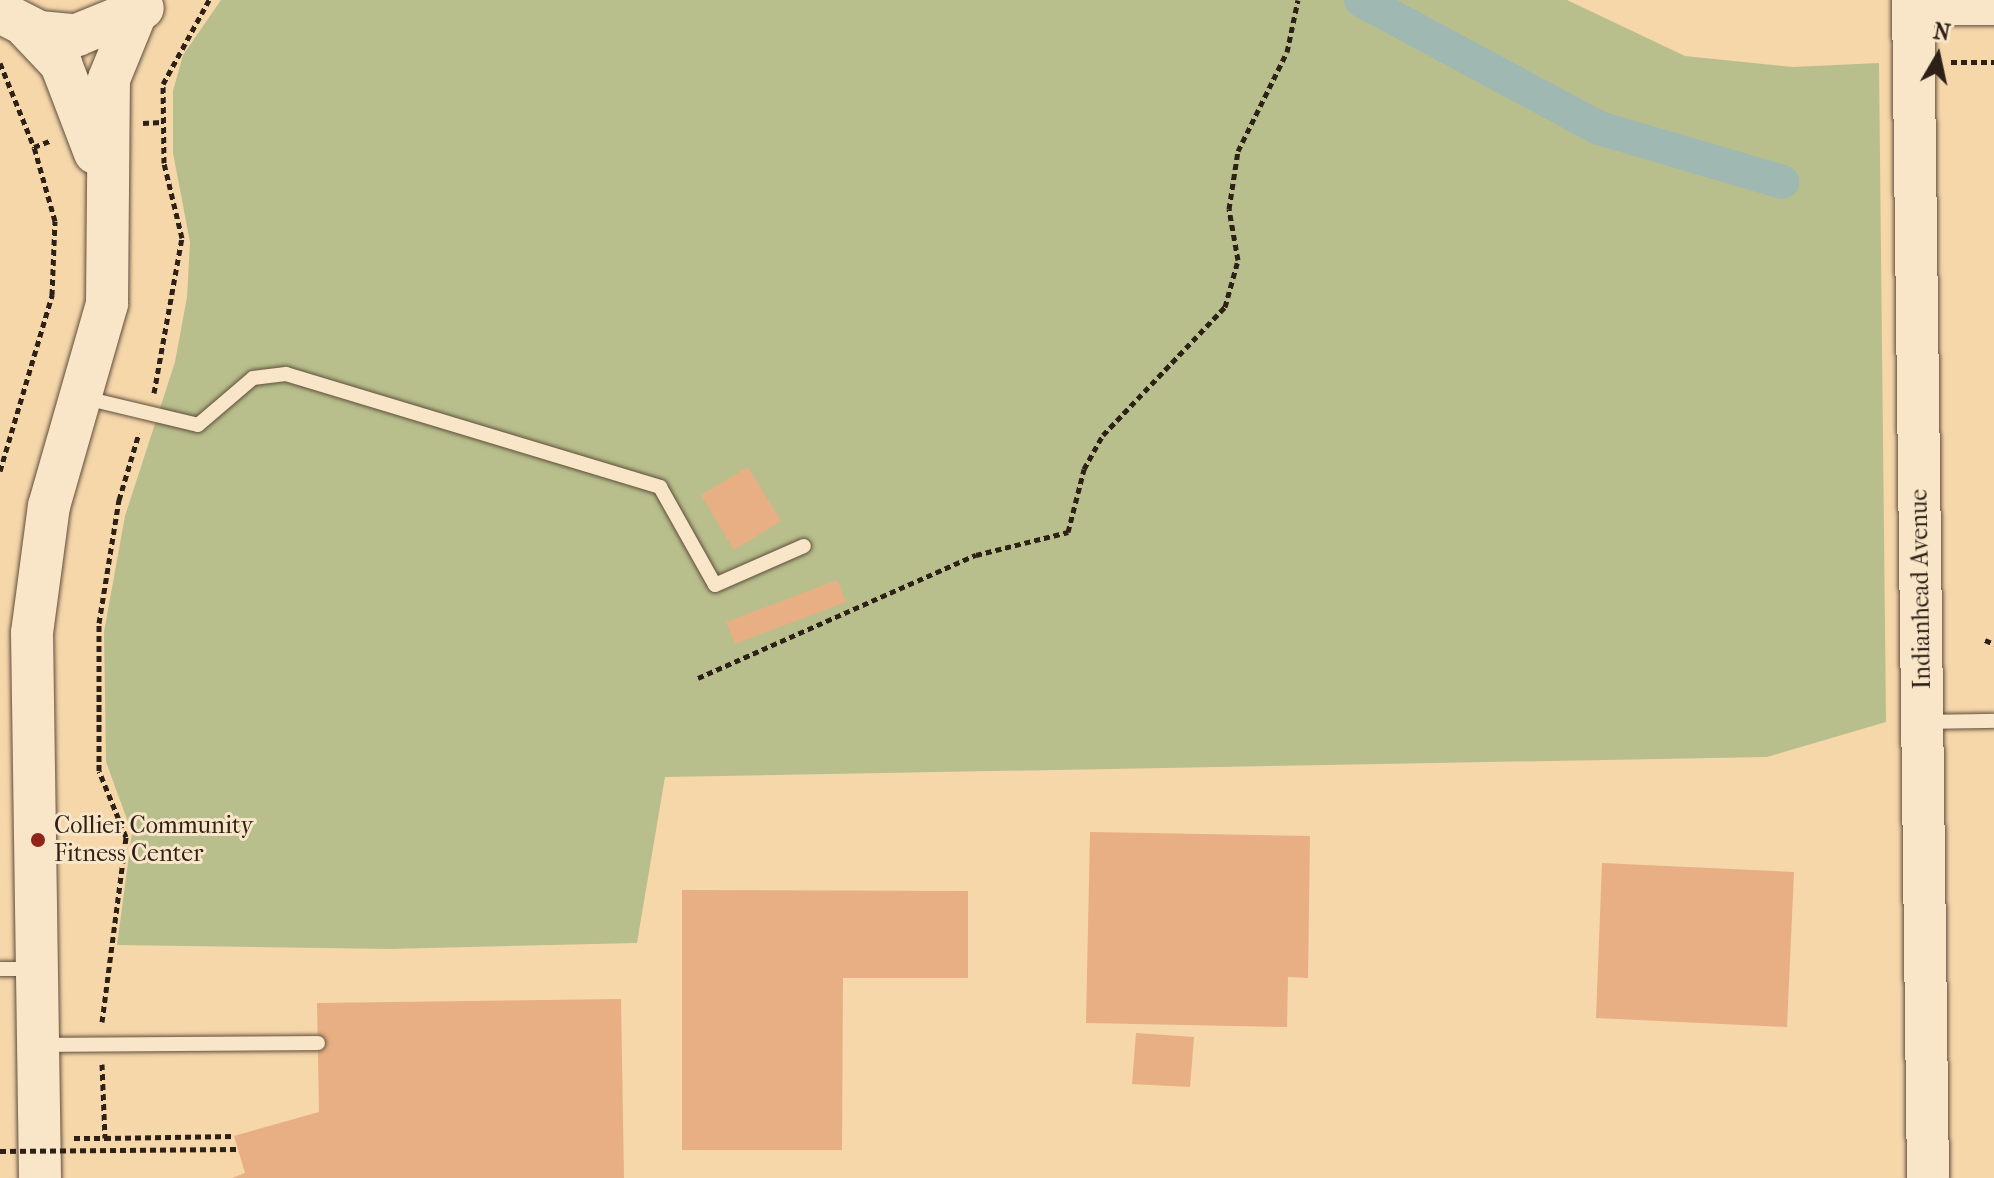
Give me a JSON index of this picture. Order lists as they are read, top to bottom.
{
  "streets": {
    "main road": ["Indianhead Avenue"]
  },
  "places": ["Collier Community Fitness Center"],
  "north": "top"
}
